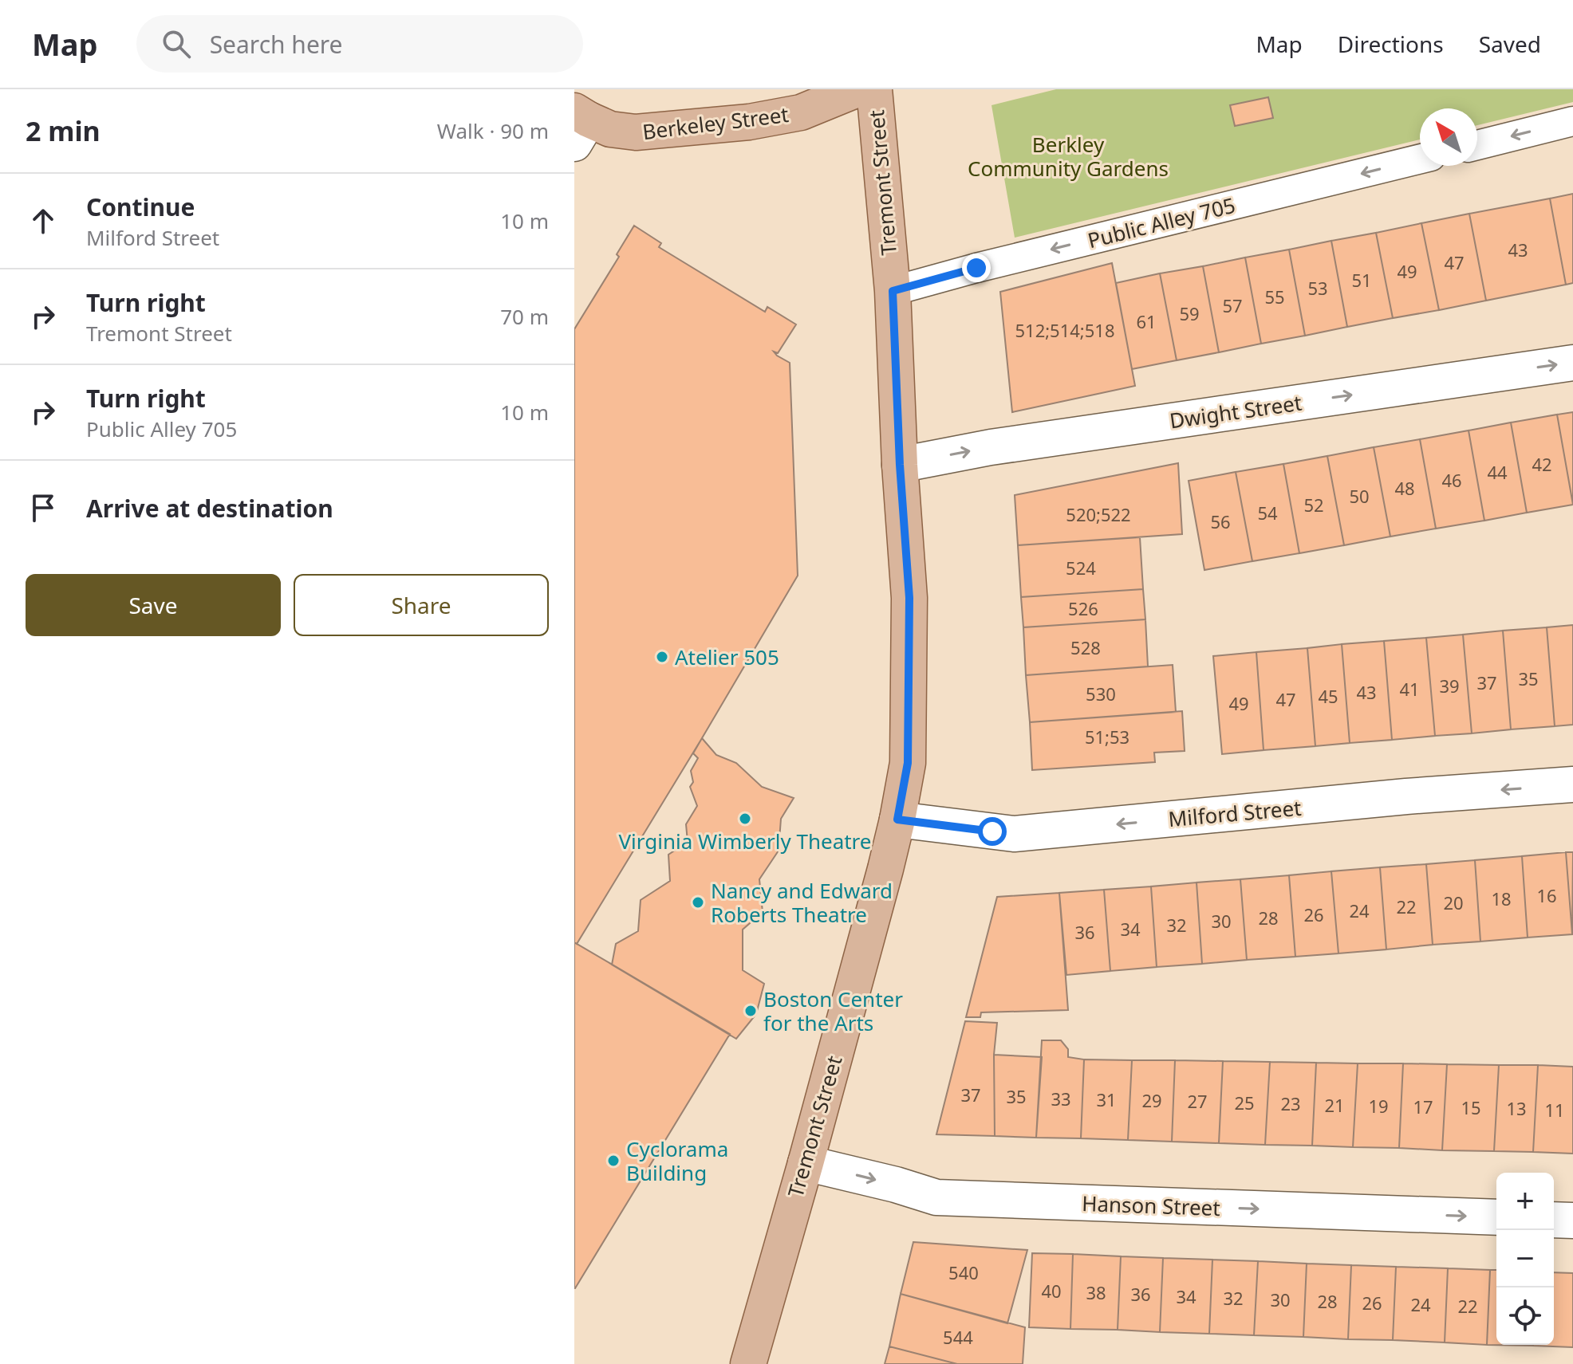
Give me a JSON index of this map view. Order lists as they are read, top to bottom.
{
  "streets": {
    "main road": ["Berkeley Street", "Tremont Street"],
    "street": ["Dwight Street", "Milford Street", "Hanson Street"],
    "lane": ["Public Alley 705"]
  },
  "crossings": [
    ["Tremont Street", "Public Alley 705"],
    ["Tremont Street", "Dwight Street"],
    ["Tremont Street", "Milford Street"],
    ["Tremont Street", "Hanson Street"]
  ],
  "one_way": [
    "Public Alley 705",
    "Dwight Street",
    "Milford Street",
    "Hanson Street"
  ],
  "parks": ["Berkley Community Gardens"],
  "places": [
    "Atelier 505",
    "Virginia Wimberly Theatre",
    "Nancy and Edward Roberts Theatre",
    "Boston Center for the Arts",
    "Cyclorama Building"
  ],
  "house_numbers": [
    "43",
    "47",
    "49",
    "51",
    "53",
    "55",
    "57",
    "59",
    "61",
    "512;514;518",
    "42",
    "44",
    "46",
    "48",
    "50",
    "52",
    "54",
    "520;522",
    "56",
    "524",
    "526",
    "528",
    "35",
    "37",
    "39",
    "41",
    "43",
    "530",
    "45",
    "47",
    "49",
    "51;53",
    "16",
    "18",
    "20",
    "22",
    "24",
    "26",
    "28",
    "30",
    "32",
    "34",
    "36",
    "37",
    "35",
    "33",
    "31",
    "29",
    "27",
    "25",
    "23",
    "21",
    "19",
    "17",
    "15",
    "13",
    "11",
    "540",
    "40",
    "38",
    "36",
    "34",
    "32",
    "30",
    "28",
    "26",
    "24",
    "22",
    "544"
  ],
  "north": "top left",
  "page": {
    "header": "Map",
    "search": "Search here",
    "nav": ["Map", "Directions", "Saved"],
    "heading": ["2 min", "Walk · 90 m"],
    "list": [
      ["Continue", "Milford Street", "10 m"],
      ["Turn right", "Tremont Street", "70 m"],
      ["Turn right", "Public Alley 705", "10 m"],
      "Arrive at destination"
    ],
    "buttons": ["Save", "Share"],
    "map_buttons": ["+", "−"]
  }
}
